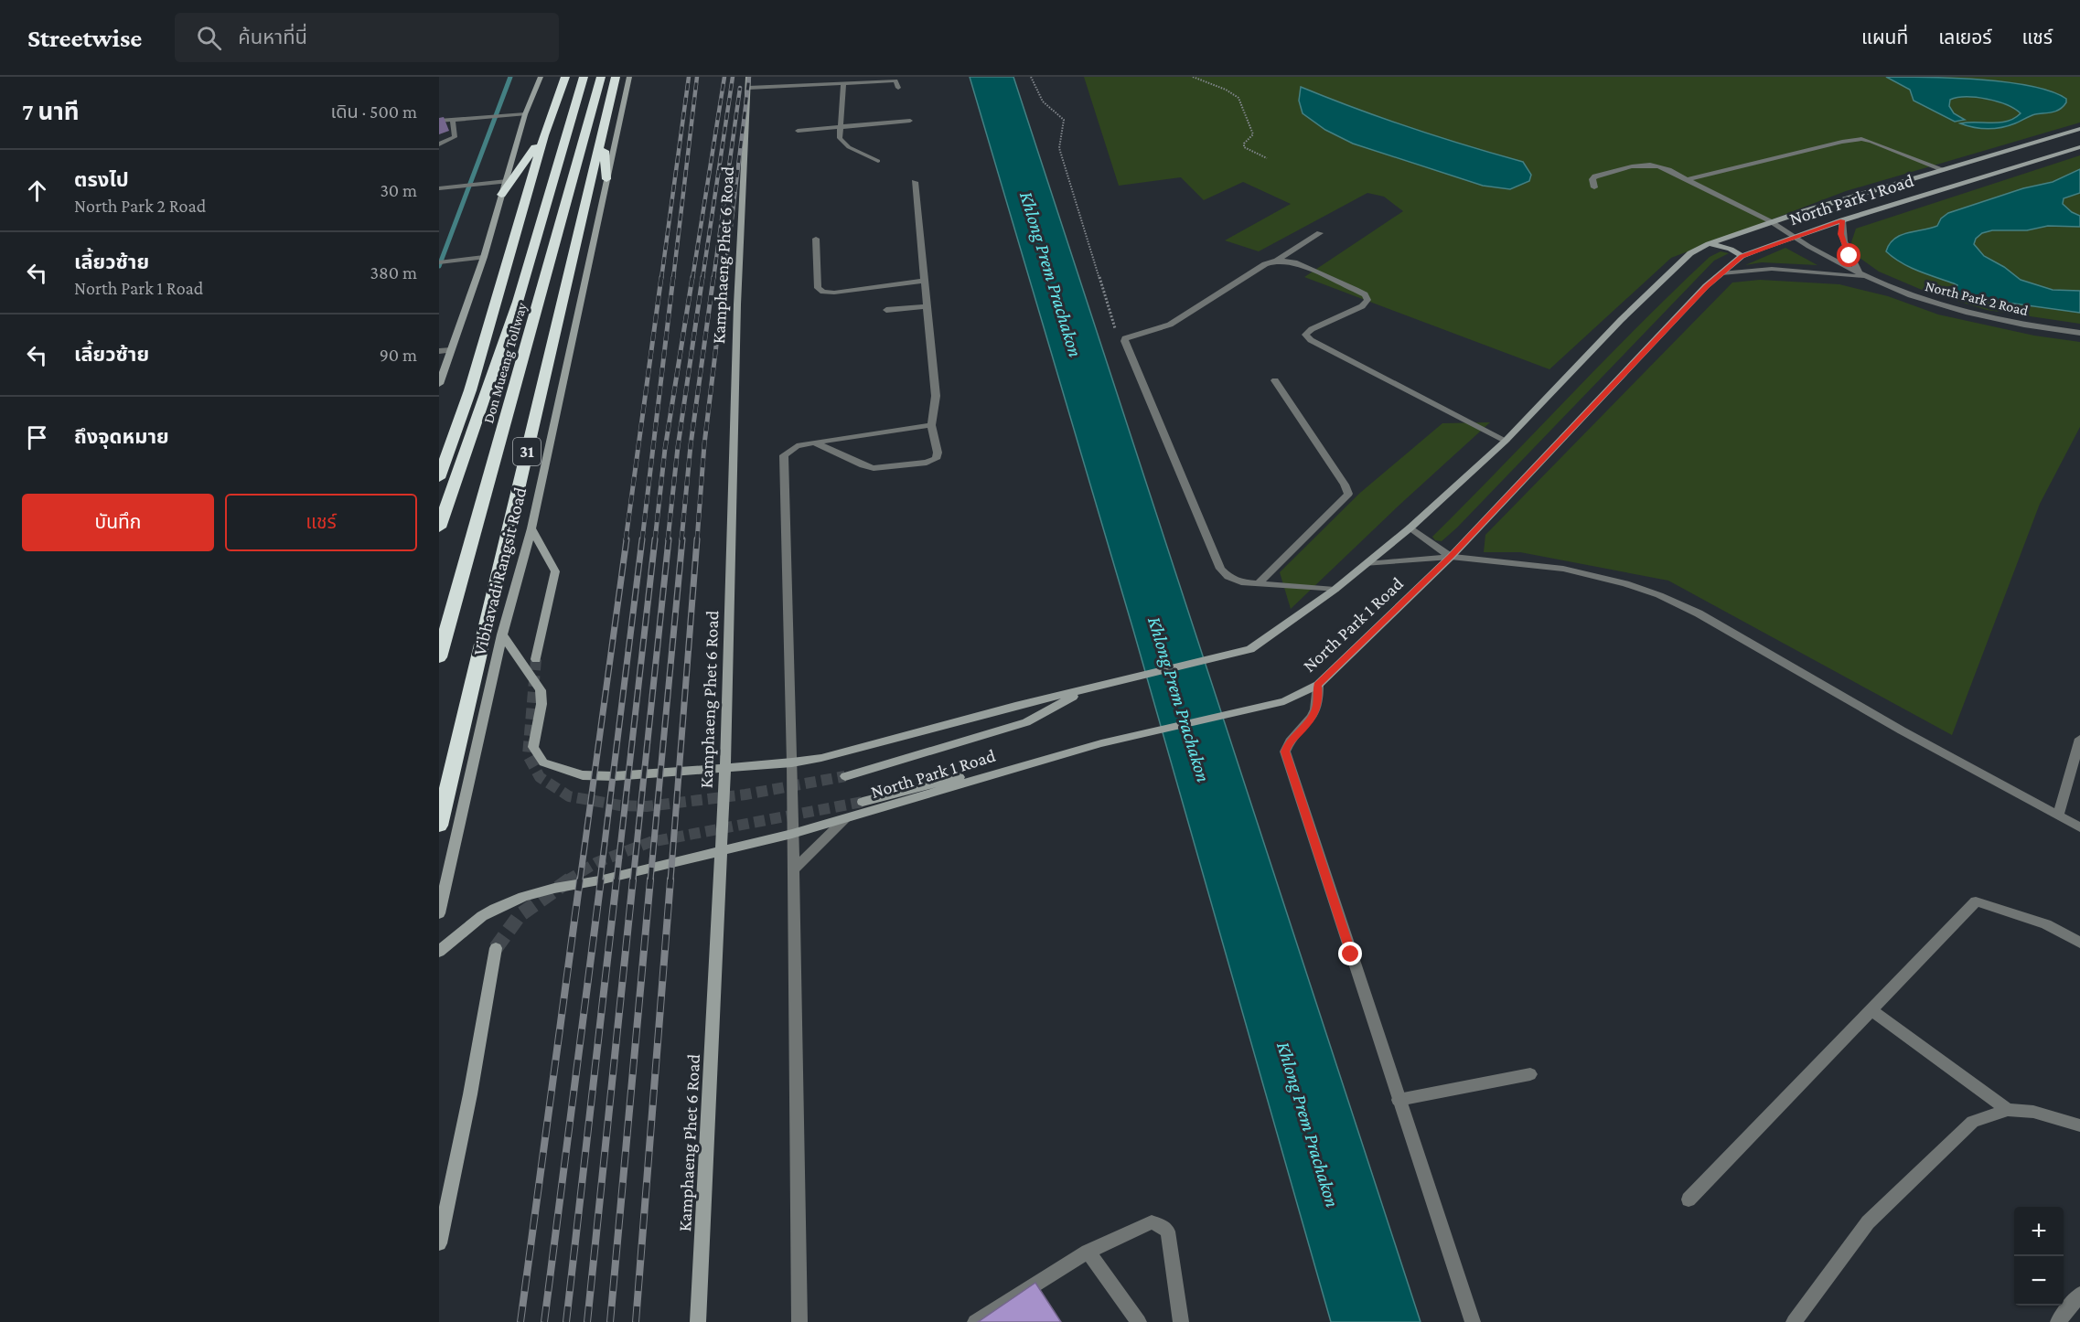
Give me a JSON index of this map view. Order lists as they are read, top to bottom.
{
  "streets": {
    "highway": ["Don Mueang Tollway", "31", "Vibhavadi Rangsit Road"],
    "main road": ["North Park 1 Road", "Kamphaeng Phet 6 Road"],
    "street": ["North Park 2 Road"]
  },
  "crossings": [
    ["North Park 1 Road", "Kamphaeng Phet 6 Road"],
    ["North Park 1 Road", "North Park 2 Road"],
    ["North Park 1 Road", "Vibhavadi Rangsit Road"]
  ],
  "water": ["Khlong Prem Prachakon"],
  "page": {
    "header": "Streetwise",
    "search": "ค้นหาที่นี่",
    "nav": ["แผนที่", "เลเยอร์", "แชร์"],
    "heading": ["7 นาที", "เดิน · 500 m"],
    "list": [
      ["ตรงไป", "North Park 2 Road", "30 m"],
      ["เลี้ยวซ้าย", "North Park 1 Road", "380 m"],
      ["เลี้ยวซ้าย", "90 m"],
      "ถึงจุดหมาย"
    ],
    "buttons": ["บันทึก", "แชร์"],
    "map_buttons": ["+", "−"]
  }
}
